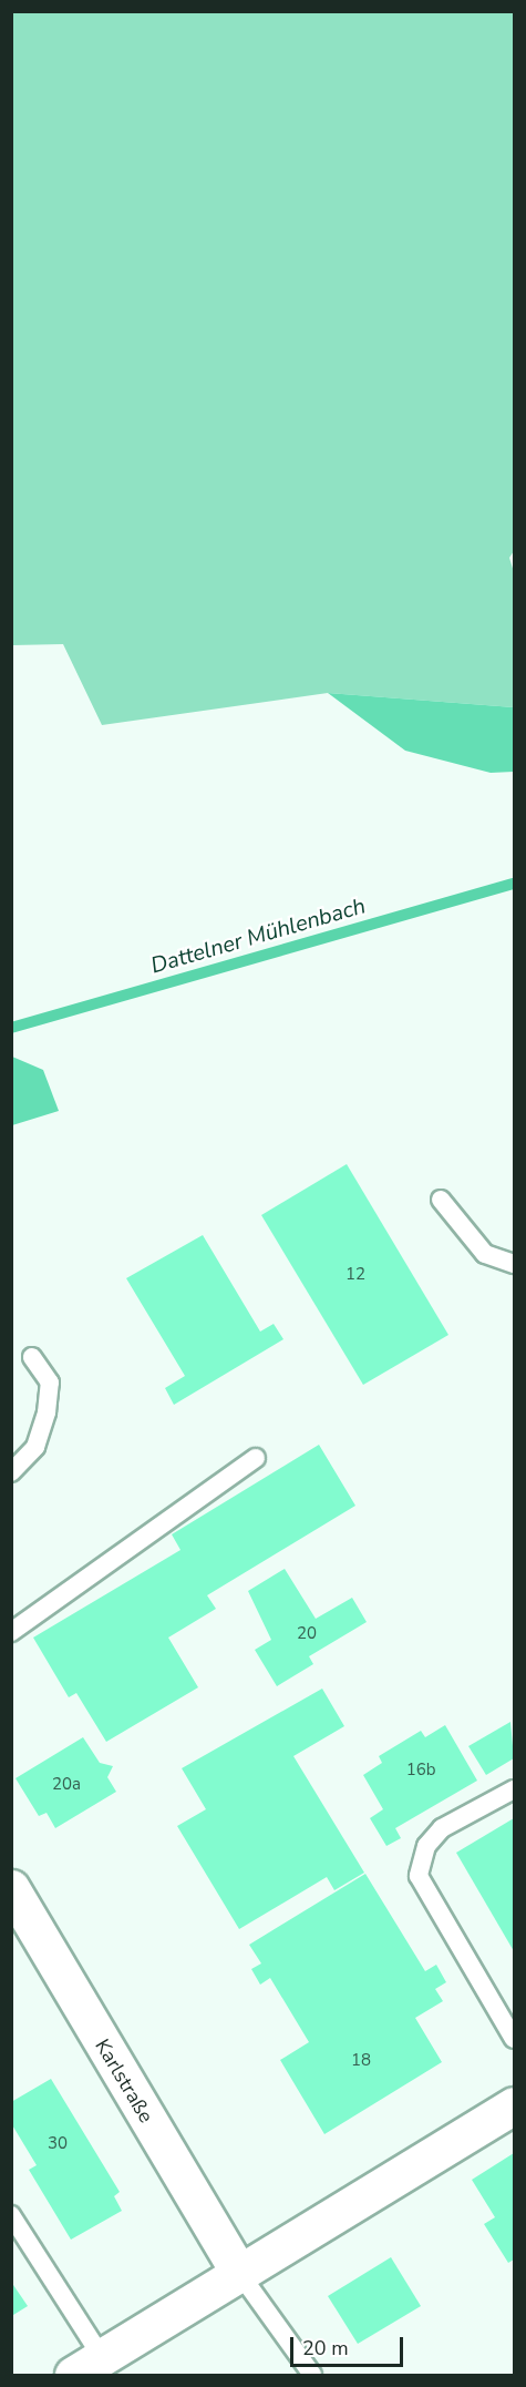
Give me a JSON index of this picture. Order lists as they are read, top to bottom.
{
  "streets": {
    "street": ["Karlstraße"]
  },
  "water": ["Dattelner Mühlenbach"],
  "house_numbers": [
    "12",
    "20",
    "16b",
    "20a",
    "18",
    "30"
  ],
  "scale_bar": "20 m"
}
